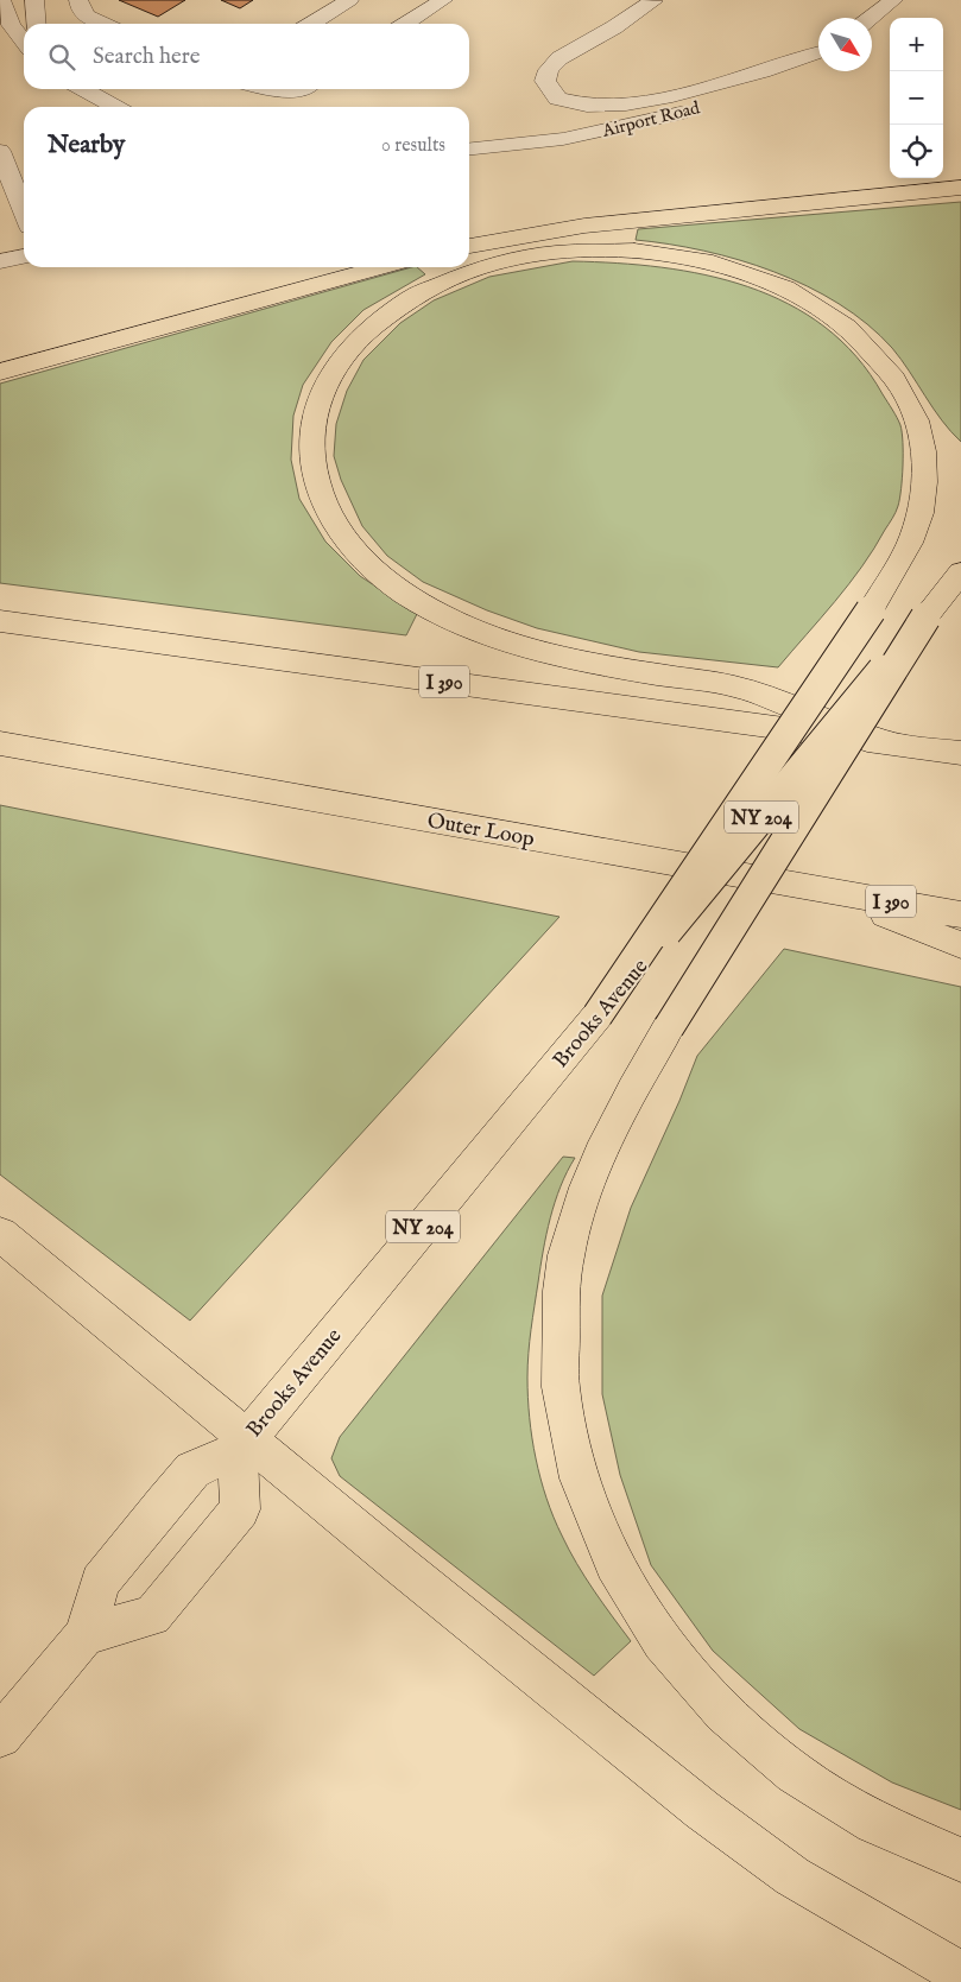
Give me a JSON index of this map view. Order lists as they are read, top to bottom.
{
  "streets": {
    "main road": [
      "I 390",
      "NY 204",
      "Outer Loop",
      "Brooks Avenue"
    ],
    "street": ["Airport Road"]
  },
  "north": "bottom right",
  "page": {
    "map_buttons": ["+", "−"],
    "search": "Search here",
    "heading": ["Nearby", "0 results"]
  }
}
